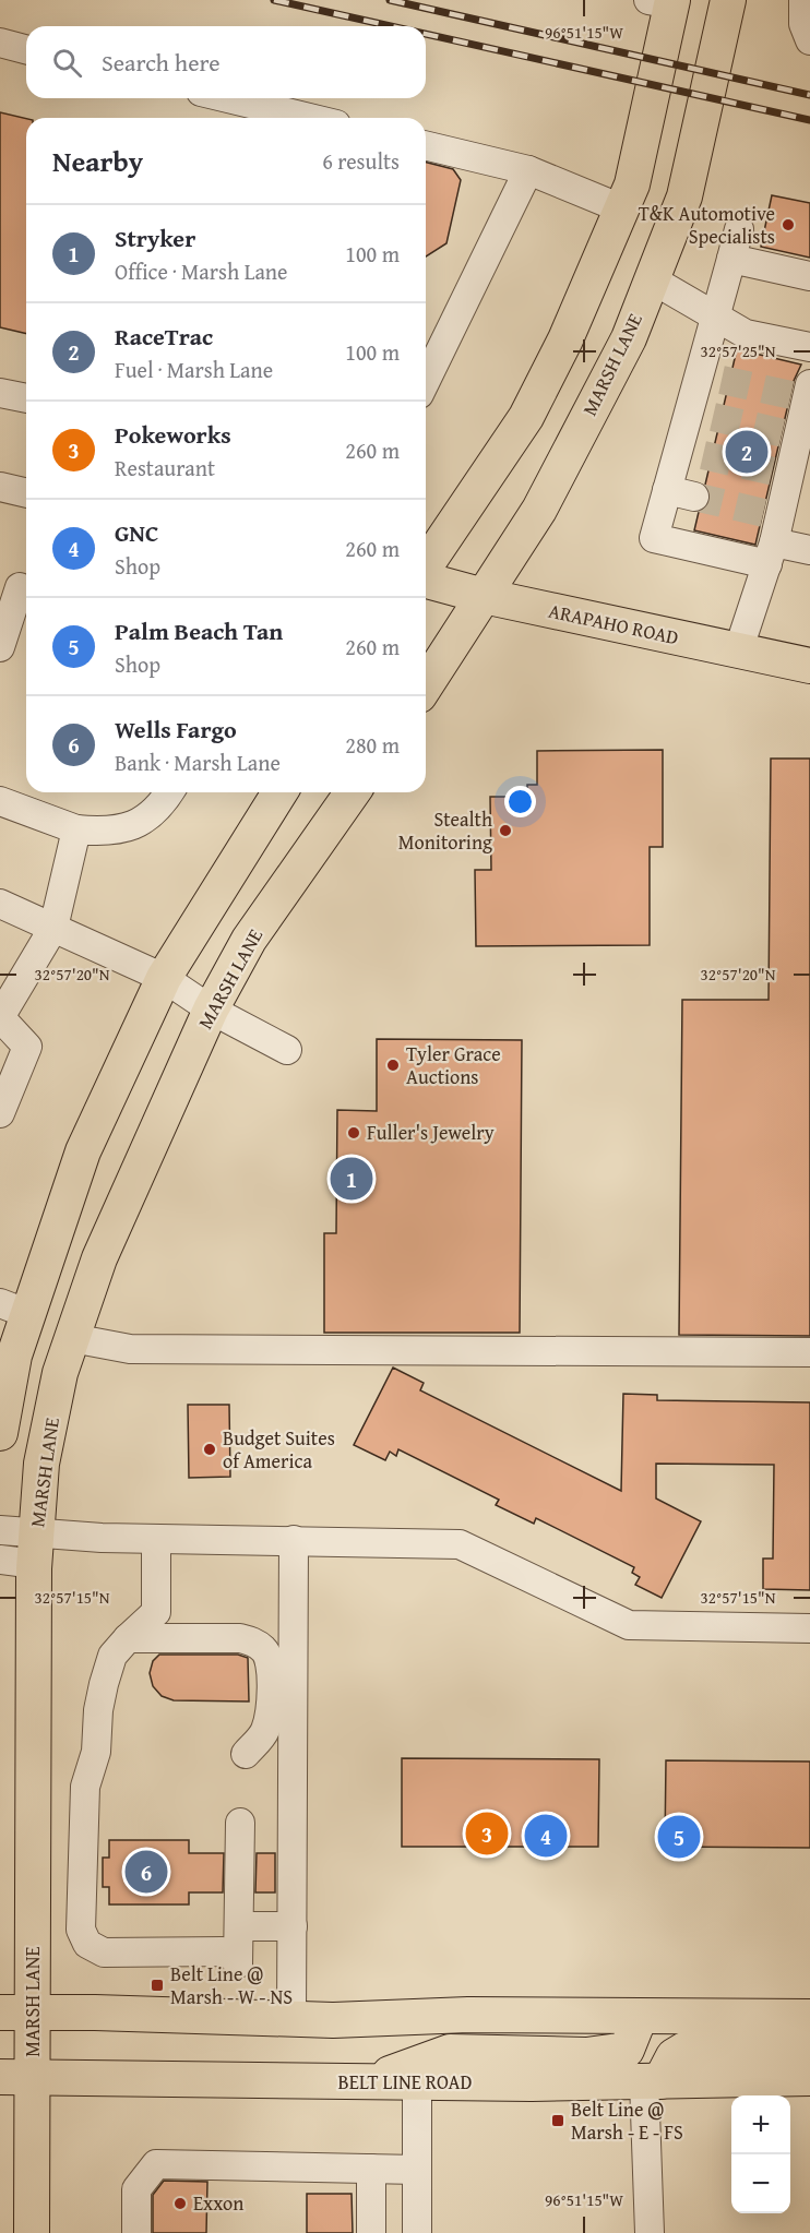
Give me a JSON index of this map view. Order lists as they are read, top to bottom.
{
  "streets": {
    "main road": ["MARSH LANE", "ARAPAHO ROAD", "BELT LINE ROAD"]
  },
  "crossings": [
    ["MARSH LANE", "ARAPAHO ROAD"],
    ["MARSH LANE", "BELT LINE ROAD"]
  ],
  "places": {
    "other": [
      "T&K Automotive Specialists",
      "Stealth Monitoring",
      "Tyler Grace Auctions",
      "Fuller's Jewelry",
      "Budget Suites of America",
      "Exxon"
    ],
    "transit": ["Belt Line @ Marsh - W - NS", "Belt Line @ Marsh - E - FS"]
  },
  "page": {
    "search": "Search here",
    "heading": ["Nearby", "6 results"],
    "list": [
      {
        "mark": "1",
        "name": "Stryker",
        "note": "Office · Marsh Lane",
        "value": "100 m"
      },
      {
        "mark": "2",
        "name": "RaceTrac",
        "note": "Fuel · Marsh Lane",
        "value": "100 m"
      },
      {
        "mark": "3",
        "name": "Pokeworks",
        "note": "Restaurant",
        "value": "260 m"
      },
      {
        "mark": "4",
        "name": "GNC",
        "note": "Shop",
        "value": "260 m"
      },
      {
        "mark": "5",
        "name": "Palm Beach Tan",
        "note": "Shop",
        "value": "260 m"
      },
      {
        "mark": "6",
        "name": "Wells Fargo",
        "note": "Bank · Marsh Lane",
        "value": "280 m"
      }
    ],
    "pins": [
      "2",
      "1",
      "3",
      "4",
      "5",
      "6"
    ],
    "map_buttons": ["+", "−"]
  },
  "coordinates": [
    "96°51'15\"W",
    "32°57'25\"N",
    "32°57'20\"N",
    "32°57'15\"N"
  ]
}
